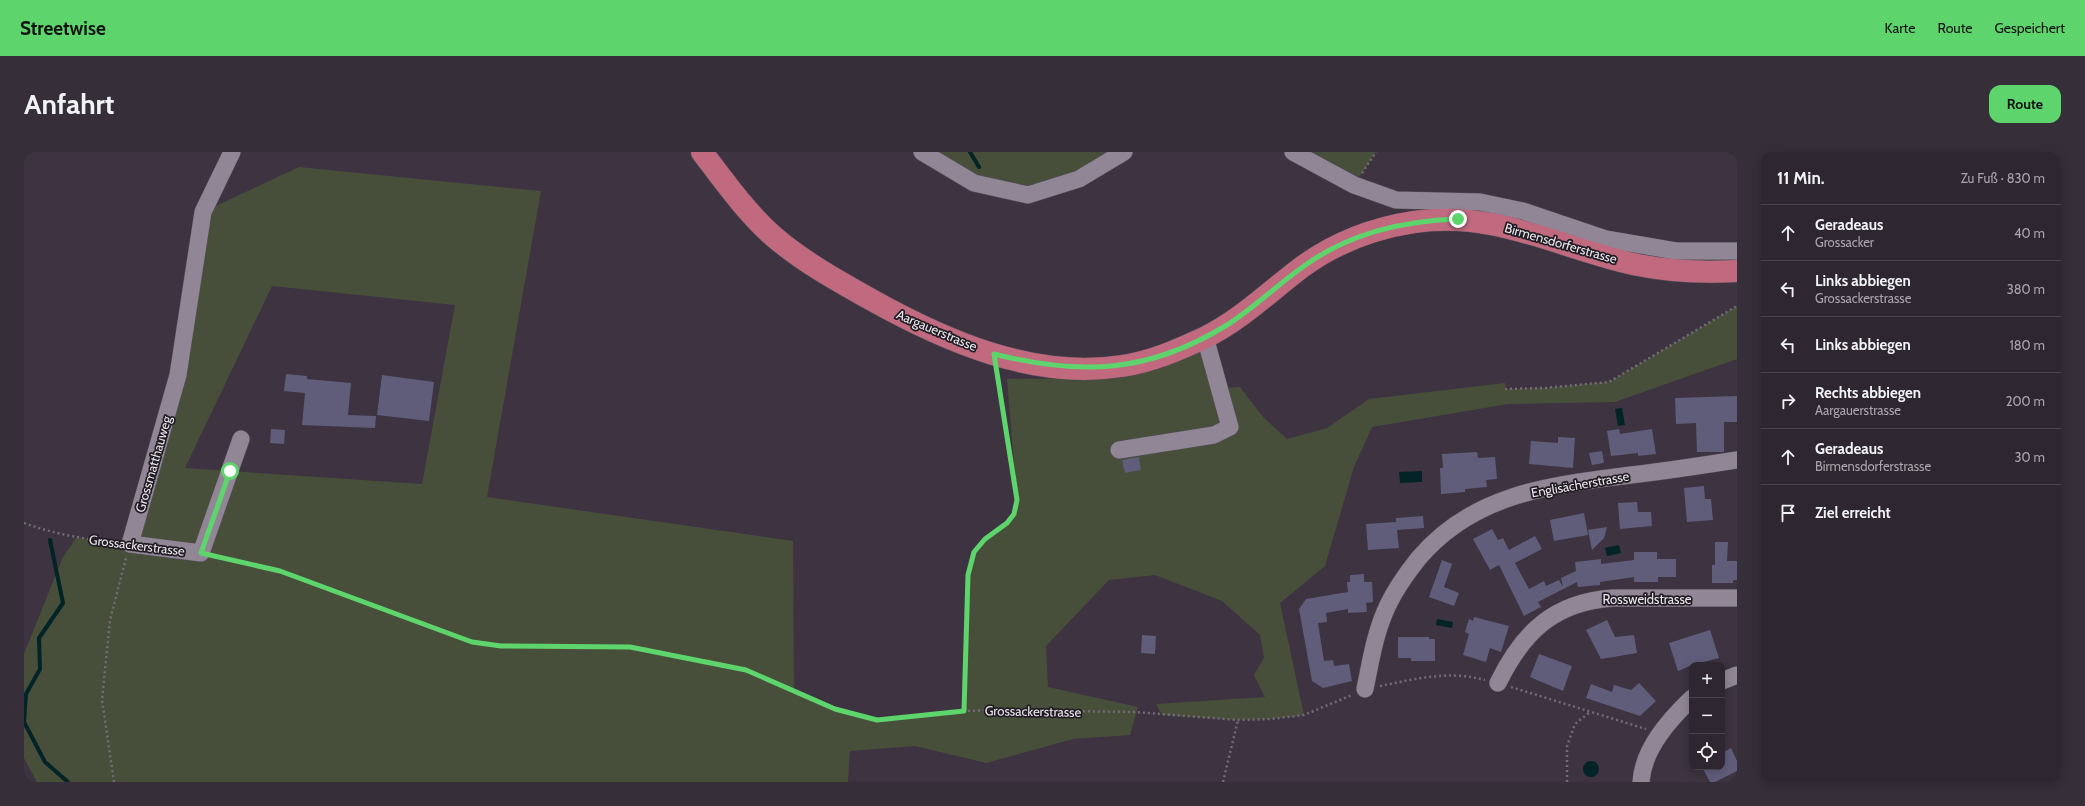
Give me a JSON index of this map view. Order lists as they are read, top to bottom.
{
  "streets": {
    "main road": ["Birmensdorferstrasse", "Aargauerstrasse"],
    "street": [
      "Grossmatthauweg",
      "Englisächerstrasse",
      "Grossackerstrasse",
      "Rossweidstrasse"
    ]
  },
  "crossings": [
    ["Birmensdorferstrasse", "Aargauerstrasse"],
    ["Grossmatthauweg", "Grossackerstrasse"],
    ["Englisächerstrasse", "Grossackerstrasse"],
    ["Grossackerstrasse", "Rossweidstrasse"]
  ],
  "page": {
    "header": "Streetwise",
    "nav": ["Karte", "Route", "Gespeichert"],
    "buttons": "Route",
    "title": "Anfahrt",
    "heading": ["11 Min.", "Zu Fuß · 830 m"],
    "list": [
      ["Geradeaus", "Grossacker", "40 m"],
      ["Links abbiegen", "Grossackerstrasse", "380 m"],
      ["Links abbiegen", "180 m"],
      ["Rechts abbiegen", "Aargauerstrasse", "200 m"],
      ["Geradeaus", "Birmensdorferstrasse", "30 m"],
      "Ziel erreicht"
    ],
    "map_buttons": ["+", "−"]
  }
}
